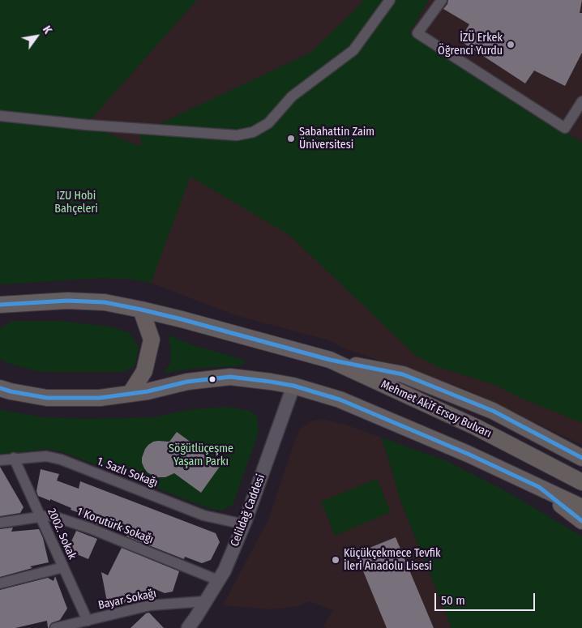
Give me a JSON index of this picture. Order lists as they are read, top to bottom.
{
  "streets": {
    "main road": ["Mehmet Akif Ersoy Bulvarı"],
    "street": [
      "1. Sazlı Sokağı",
      "Celildağ Caddesi",
      "1 Korutürk Sokağı",
      "2002. Sokak",
      "Bayar Sokağı"
    ]
  },
  "crossings": [
    ["1. Sazlı Sokağı", "Celildağ Caddesi"],
    ["1. Sazlı Sokağı", "2002. Sokak"],
    ["Celildağ Caddesi", "1 Korutürk Sokağı"],
    ["Celildağ Caddesi", "Bayar Sokağı"],
    ["1 Korutürk Sokağı", "2002. Sokak"],
    ["2002. Sokak", "Bayar Sokağı"]
  ],
  "parks": ["IZU Hobi Bahçeleri", "Söğütlüçeşme Yaşam Parkı"],
  "places": ["İZÜ Erkek Öğrenci Yurdu", "Sabahattin Zaim Üniversitesi", "Küçükçekmece Tevfik İleri Anadolu Lisesi"],
  "scale_bar": "50 m",
  "north": "top right"
}
